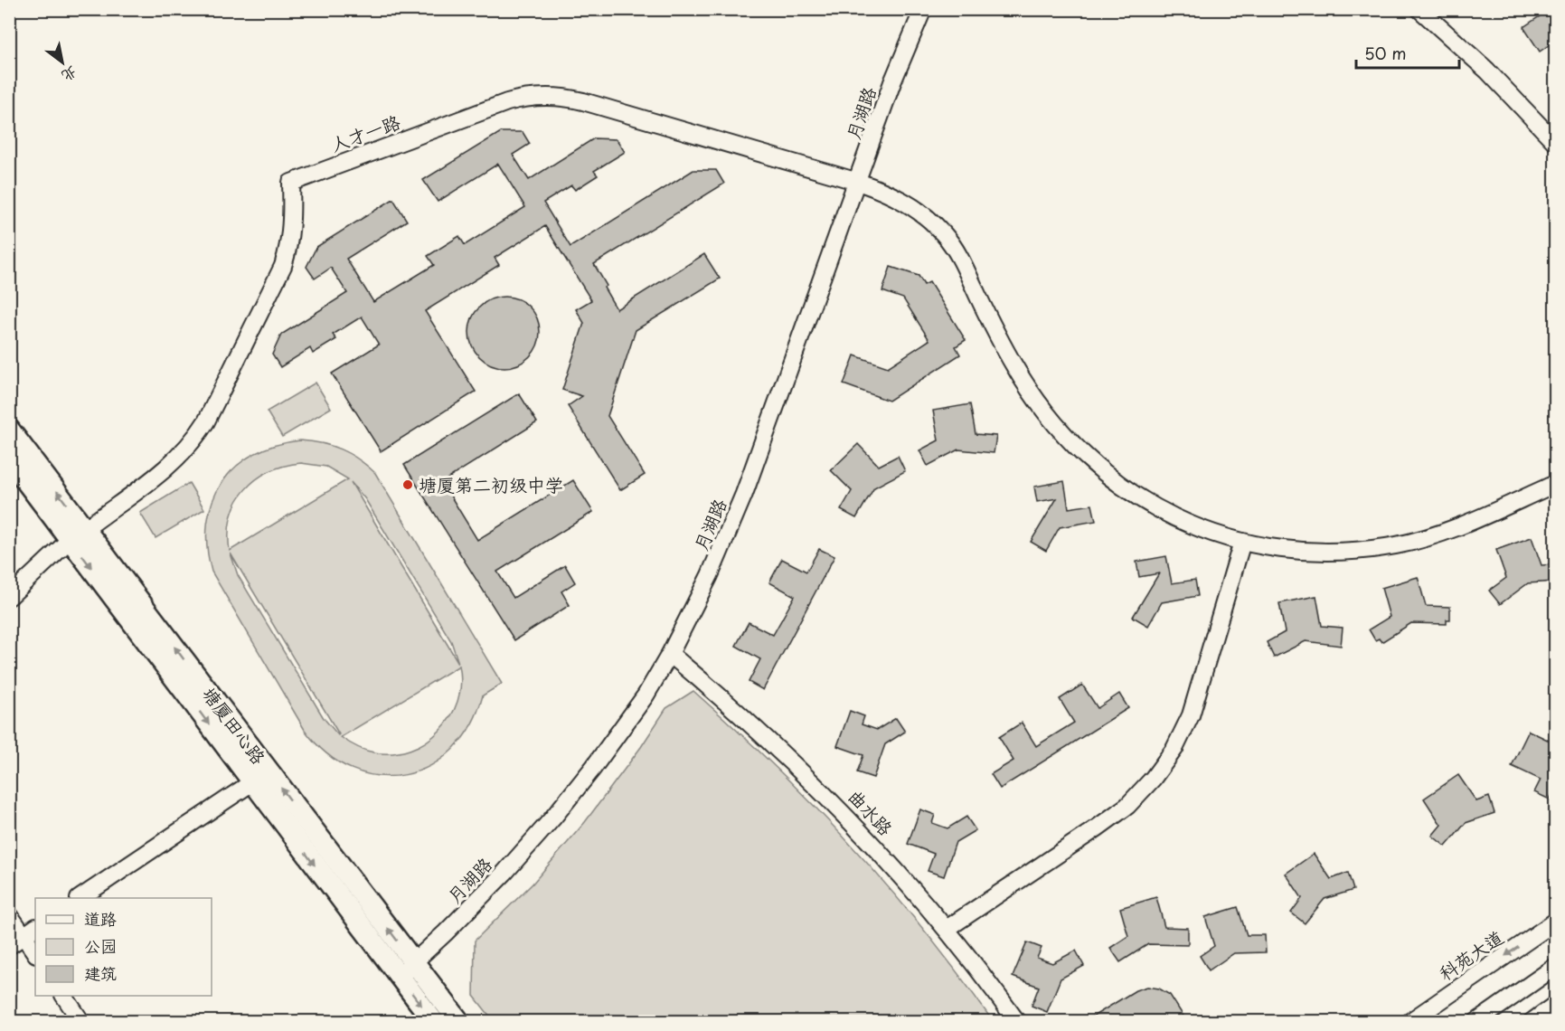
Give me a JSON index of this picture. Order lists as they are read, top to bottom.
{
  "streets": {
    "main road": ["塘厦田心路"],
    "street": [
      "月湖路",
      "人才一路",
      "曲水路",
      "科苑大道"
    ]
  },
  "crossings": [
    ["月湖路", "人才一路"],
    ["月湖路", "塘厦田心路"],
    ["月湖路", "曲水路"],
    ["人才一路", "塘厦田心路"]
  ],
  "places": ["塘厦第二初级中学"],
  "legend": ["道路", "公园", "建筑"],
  "scale_bar": "50 m",
  "north": "bottom right"
}
